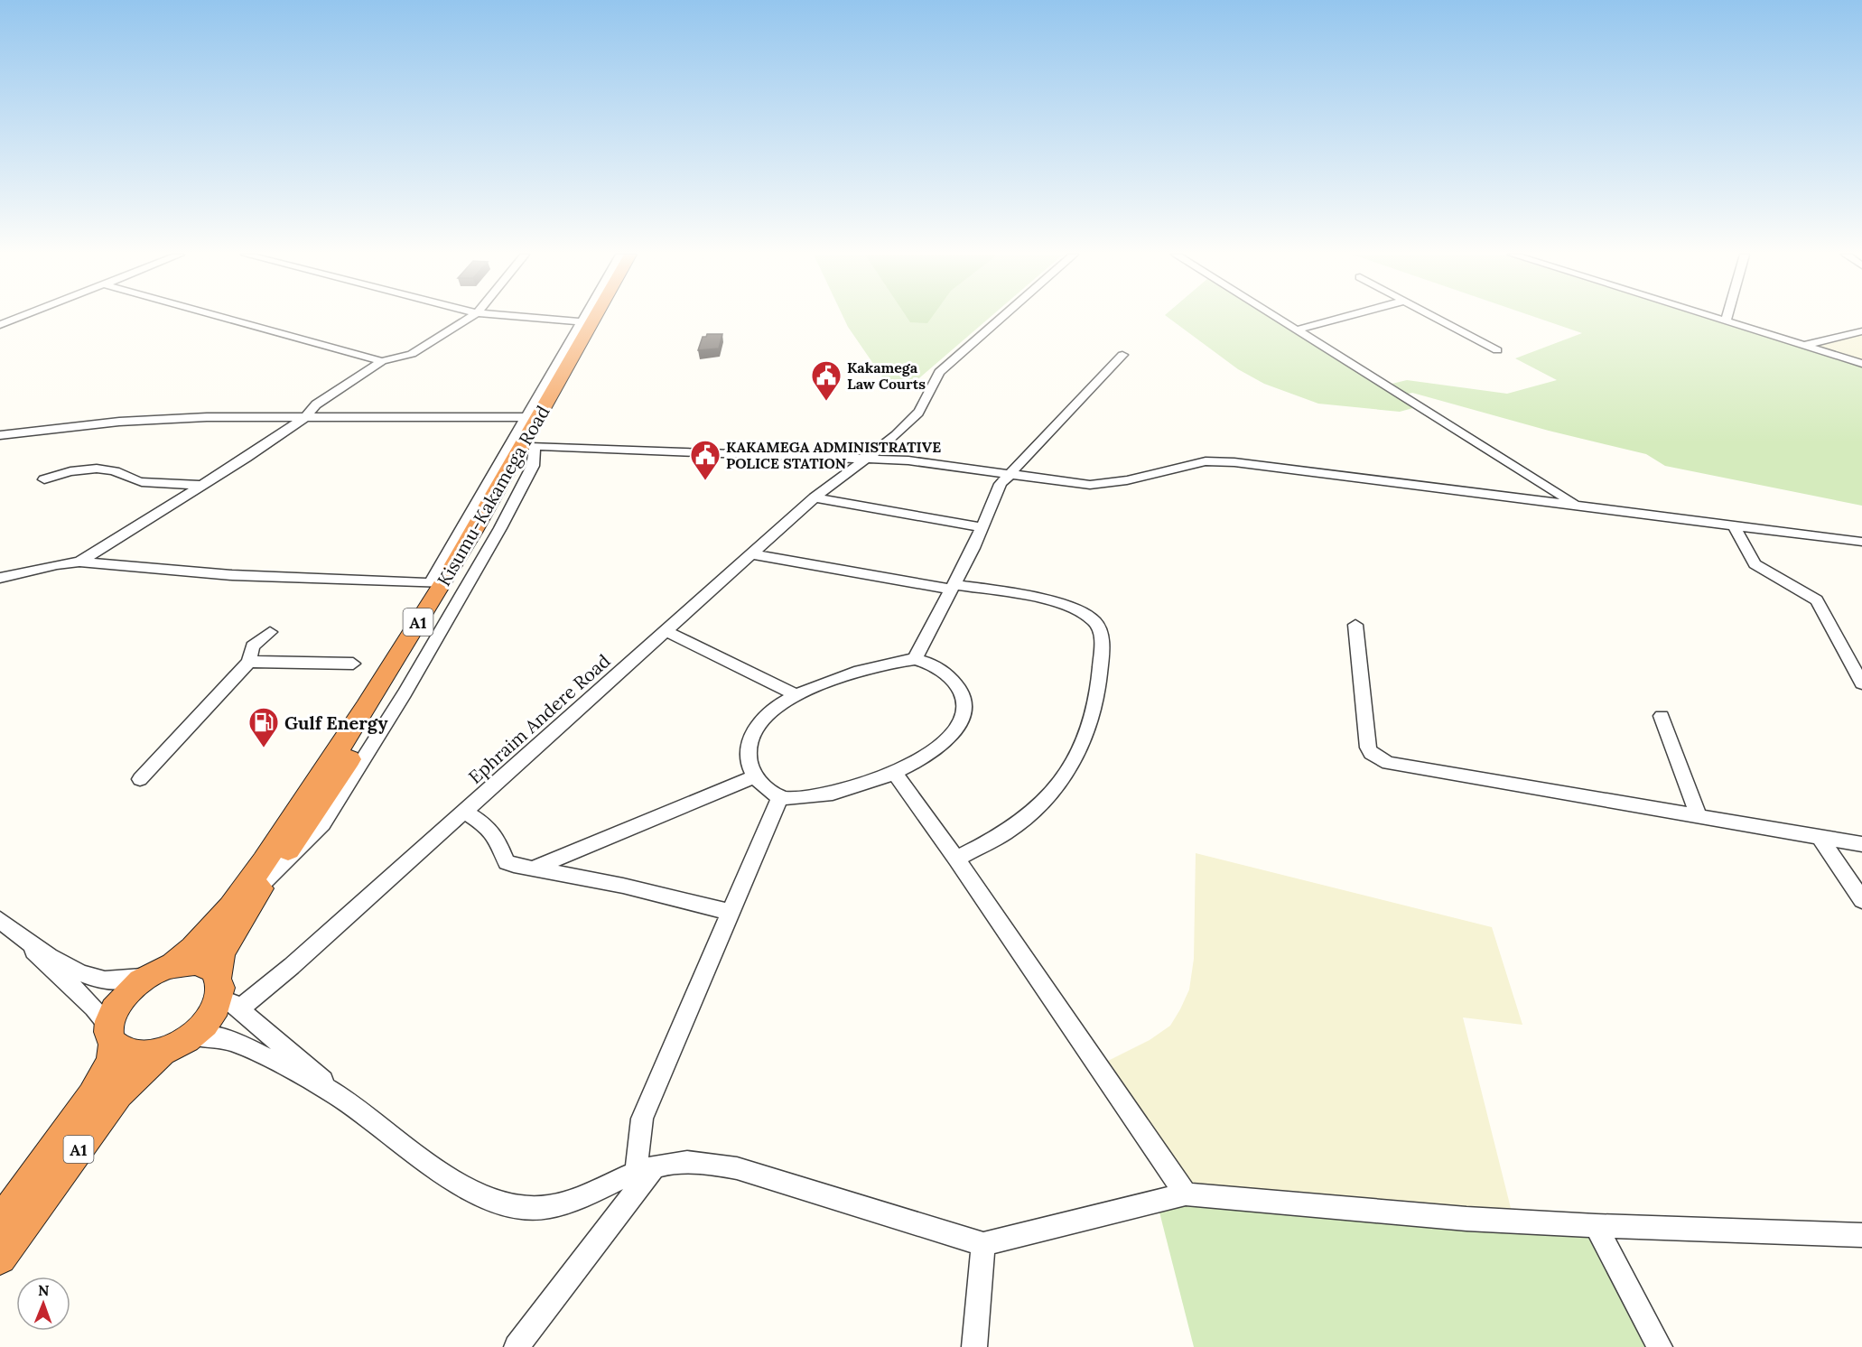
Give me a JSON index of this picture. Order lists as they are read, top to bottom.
{
  "streets": {
    "highway": ["Kisumu-Kakamega Road", "A1"],
    "street": ["Ephraim Andere Road"]
  },
  "crossings": [
    ["Kisumu-Kakamega Road", "A1"],
    ["Kisumu-Kakamega Road", "Ephraim Andere Road"]
  ],
  "places": {
    "public building": ["Kakamega Law Courts", "KAKAMEGA ADMINISTRATIVE POLICE STATION"],
    "fuel station": ["Gulf Energy"]
  },
  "north": "top"
}
